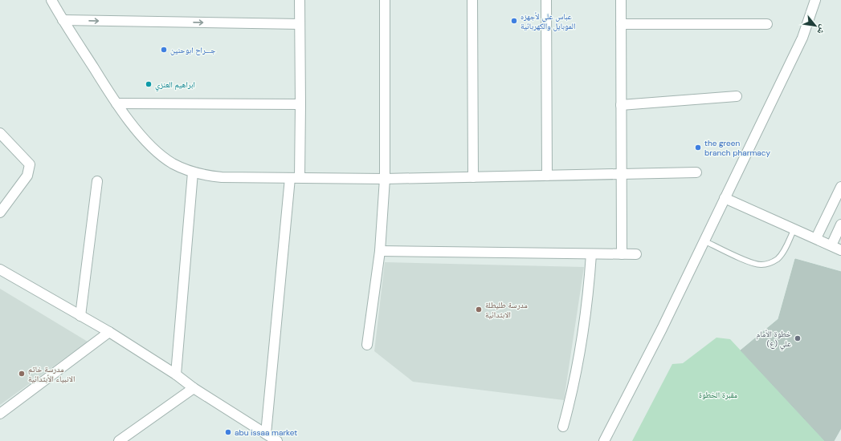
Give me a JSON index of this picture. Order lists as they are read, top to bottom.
{
  "parks": ["مقبرة الخطوة"],
  "places": [
    "عباس علي لأجهزه الموبايل والكهربائية",
    "جـــراح ابوحنين",
    "ابراهيم العنزي",
    "the green branch pharmacy",
    "مدرسة طليطلة الابتدائية",
    "خطوة الأمام علي (ع)",
    "مدرسة خاتم الانبياء الأبتدائية",
    "abu issaa market"
  ],
  "north": "bottom right"
}
